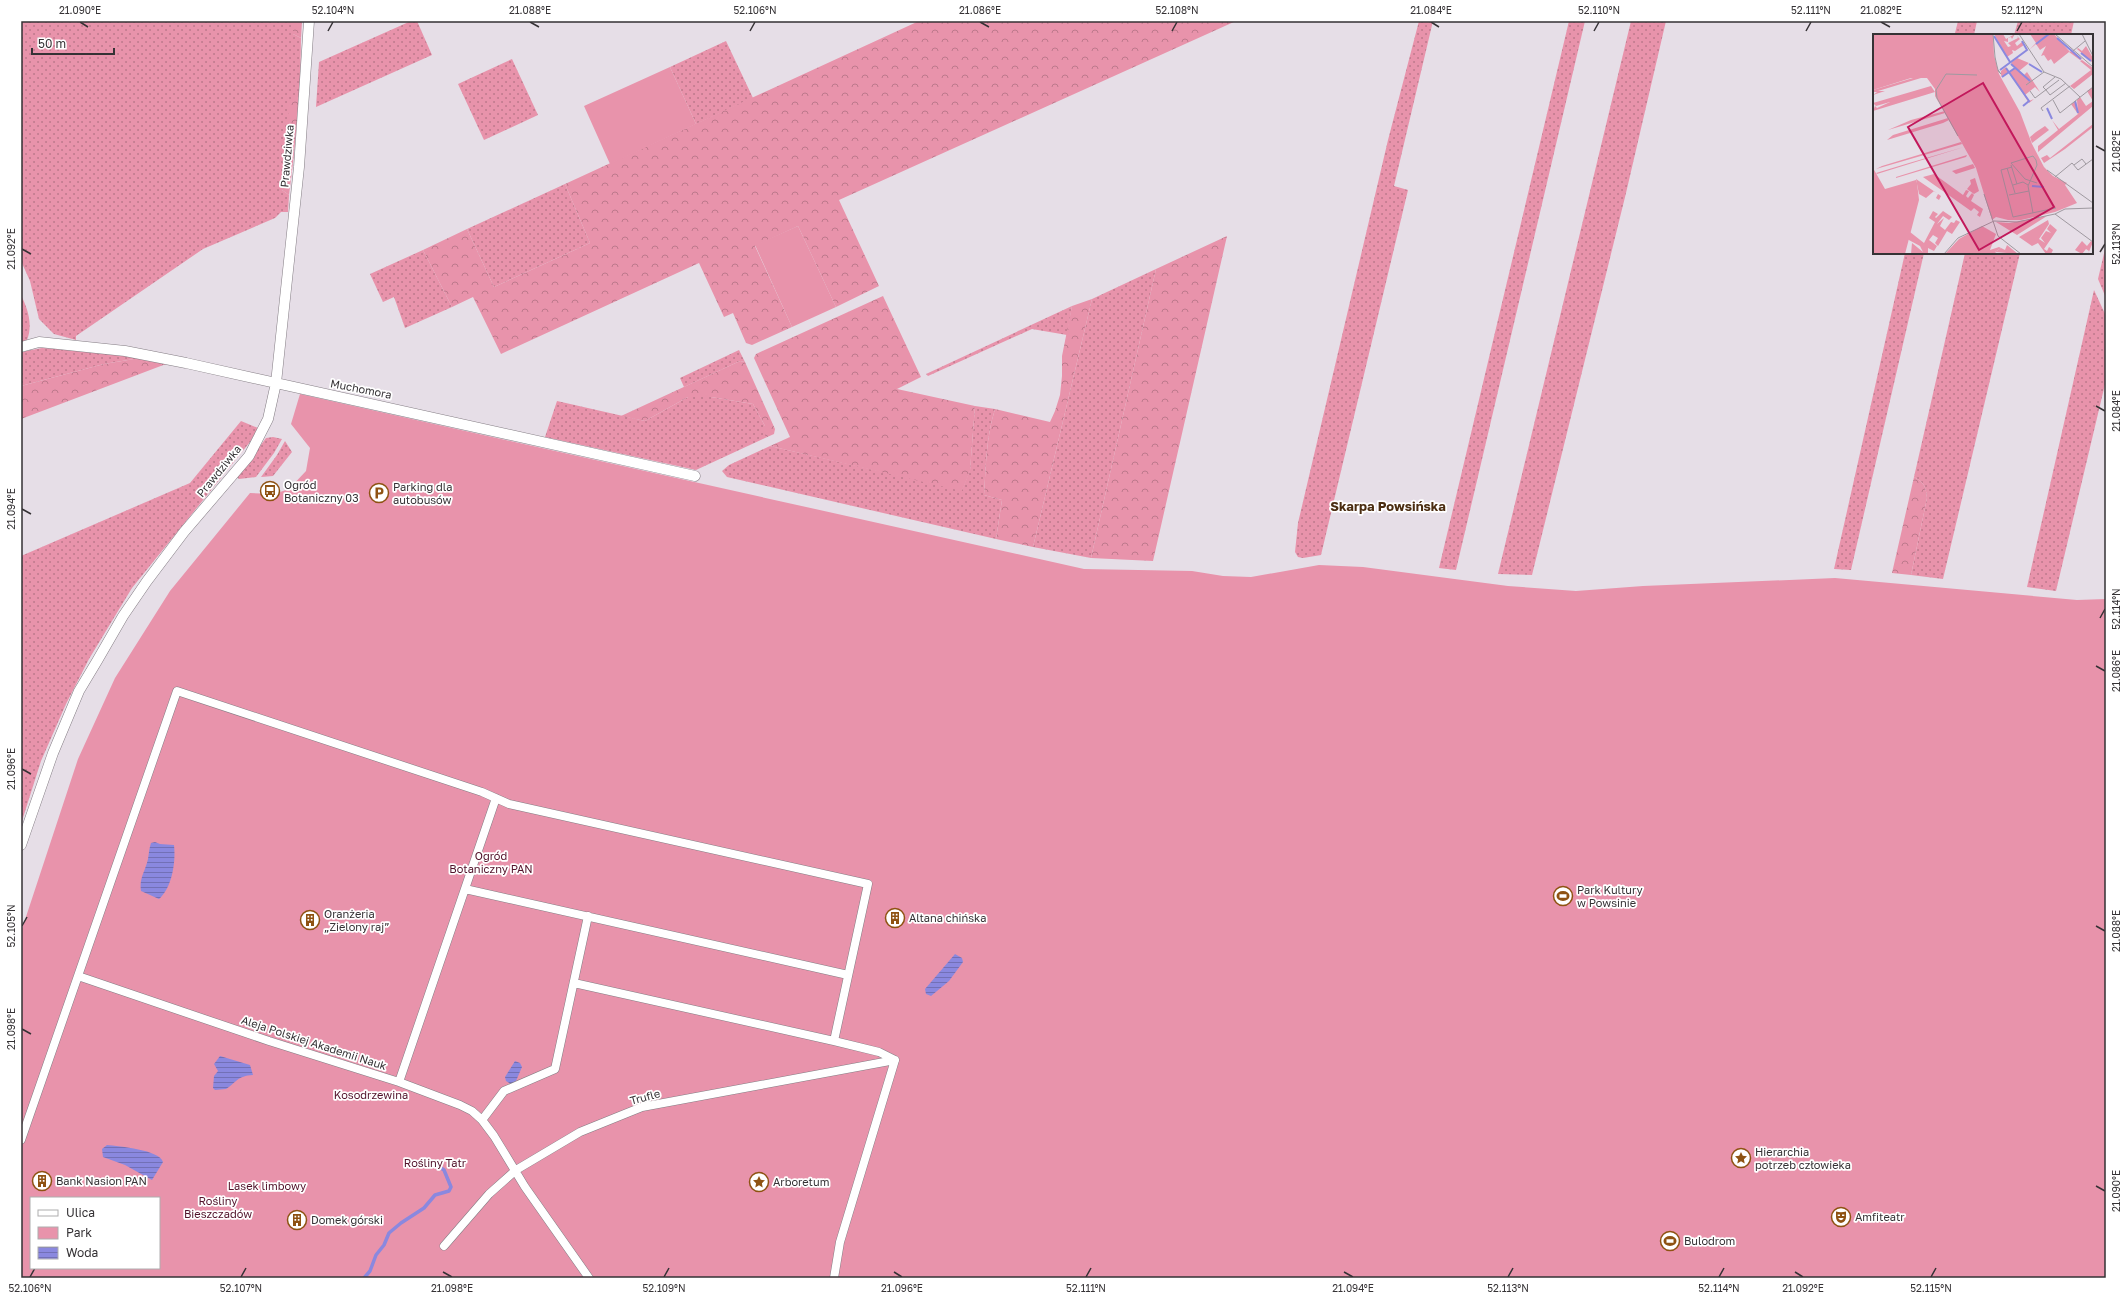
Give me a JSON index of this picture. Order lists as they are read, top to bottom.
{
  "streets": {
    "street": [
      "Prawdziwka",
      "Muchomora",
      "Aleja Polskiej Akademii Nauk",
      "Trufle"
    ]
  },
  "crossings": [
    ["Prawdziwka", "Muchomora"],
    ["Aleja Polskiej Akademii Nauk", "Trufle"]
  ],
  "districts": ["Skarpa Powsińska"],
  "parks": [
    "Ogród Botaniczny PAN",
    "Kosodrzewina",
    "Rośliny Tatr",
    "Lasek limbowy",
    "Rośliny Bieszczadów"
  ],
  "places": {
    "bus stop": ["Ogród Botaniczny 03"],
    "parking": ["Parking dla autobusów"],
    "sports": ["Park Kultury w Powsinie", "Bulodrom"],
    "building": [
      "Altana chińska",
      "Oranżeria „Zielony raj”",
      "Bank Nasion PAN",
      "Domek górski"
    ],
    "place": ["Hierarchia potrzeb człowieka", "Arboretum"],
    "theatre": ["Amfiteatr"]
  },
  "legend": ["Ulica", "Park", "Woda"],
  "scale_bar": "50 m",
  "coordinates": [
    "21.090°E",
    "52.104°N",
    "21.088°E",
    "52.106°N",
    "21.086°E",
    "52.108°N",
    "21.084°E",
    "52.110°N",
    "52.111°N",
    "21.082°E",
    "52.112°N",
    "52.113°N",
    "21.092°E",
    "21.094°E",
    "52.114°N",
    "21.096°E",
    "52.105°N",
    "21.098°E",
    "52.107°N",
    "52.109°N",
    "52.115°N"
  ]
}
